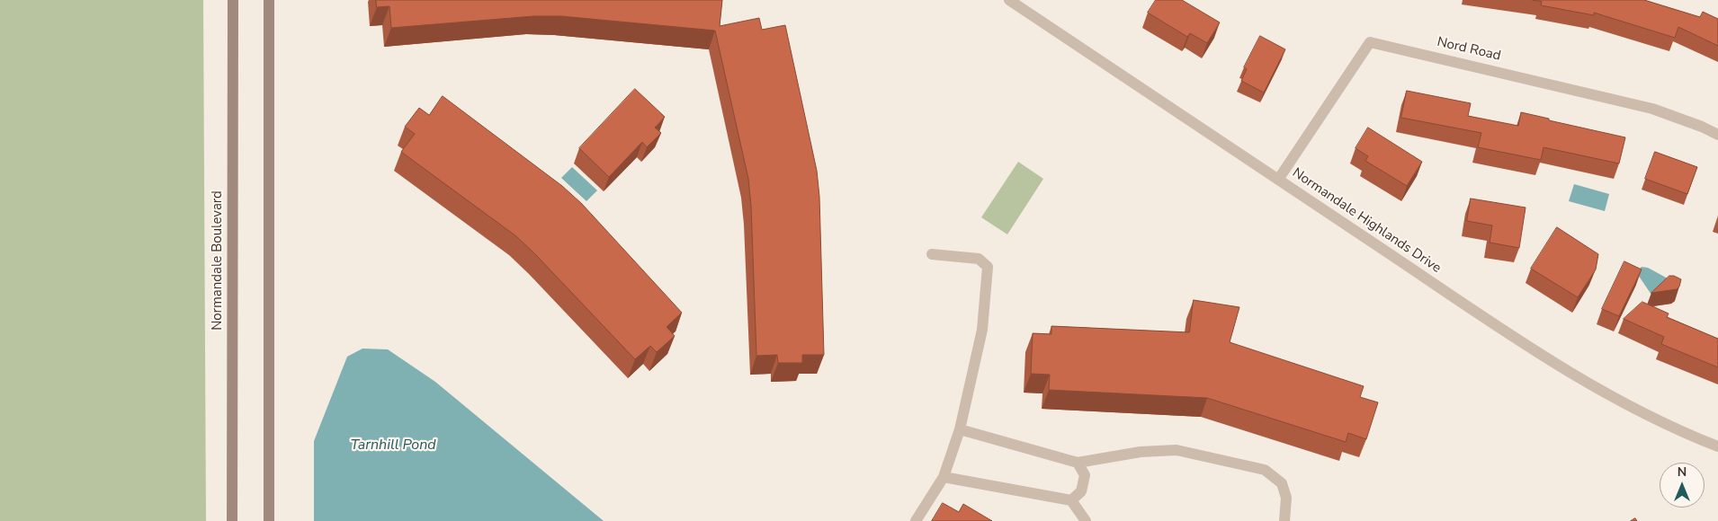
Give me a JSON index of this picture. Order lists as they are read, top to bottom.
{
  "streets": {
    "main road": ["Normandale Boulevard"],
    "street": ["Nord Road", "Normandale Highlands Drive"]
  },
  "crossings": [
    ["Nord Road", "Normandale Highlands Drive"]
  ],
  "water": ["Tarnhill Pond"],
  "north": "top"
}
